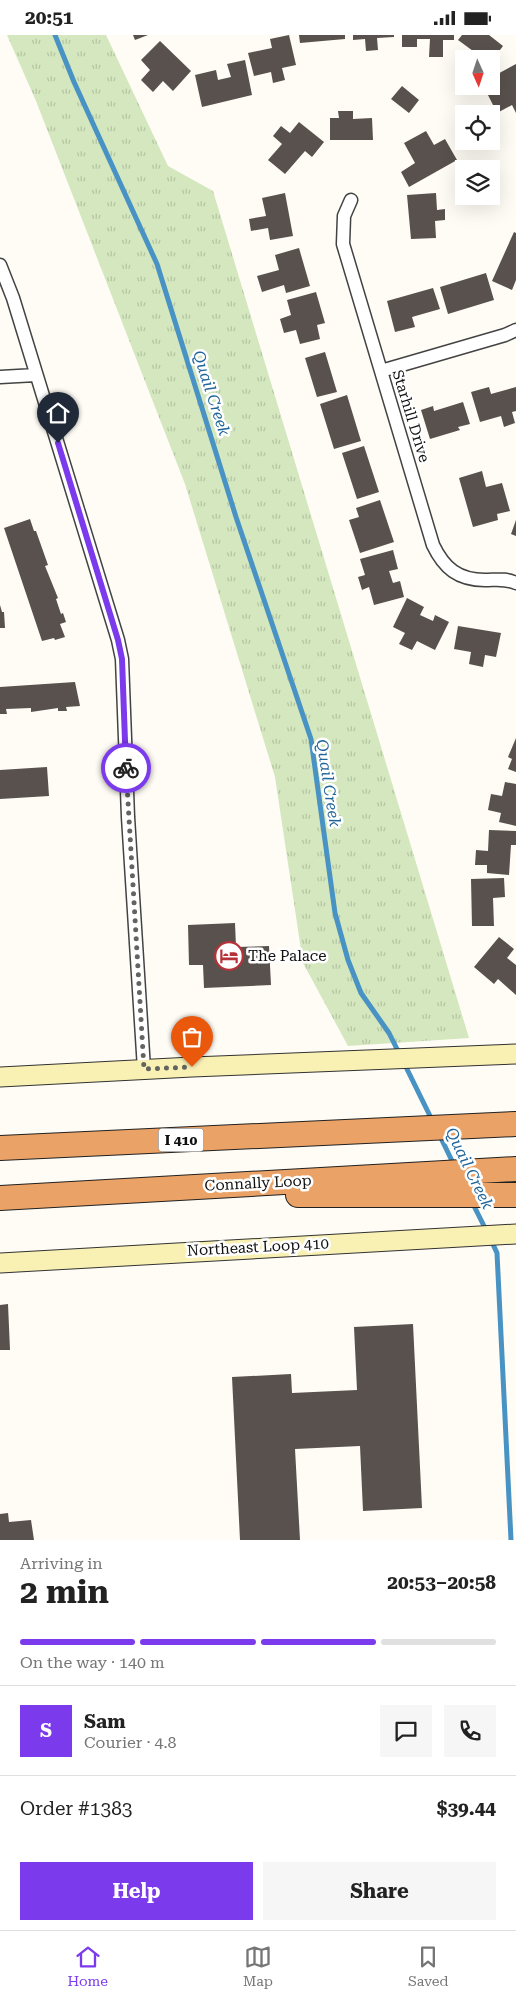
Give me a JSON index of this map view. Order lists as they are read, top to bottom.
{
  "streets": {
    "highway": ["I 410", "Connally Loop"],
    "main road": ["Northeast Loop 410"],
    "street": ["Starhill Drive"]
  },
  "water": ["Quail Creek"],
  "places": {
    "hotel": ["The Palace"]
  },
  "north": "bottom",
  "page": {
    "status": "20:51",
    "heading": ["2 min", "Arriving in", "20:53–20:58"],
    "panel": [
      "Sam",
      "Courier · 4.8",
      "Order #1383",
      "$39.44"
    ],
    "bar": "On the way · 140 m",
    "round": "S",
    "buttons": ["Help", "Share"],
    "tabs": ["Home", "Map", "Saved"]
  }
}
